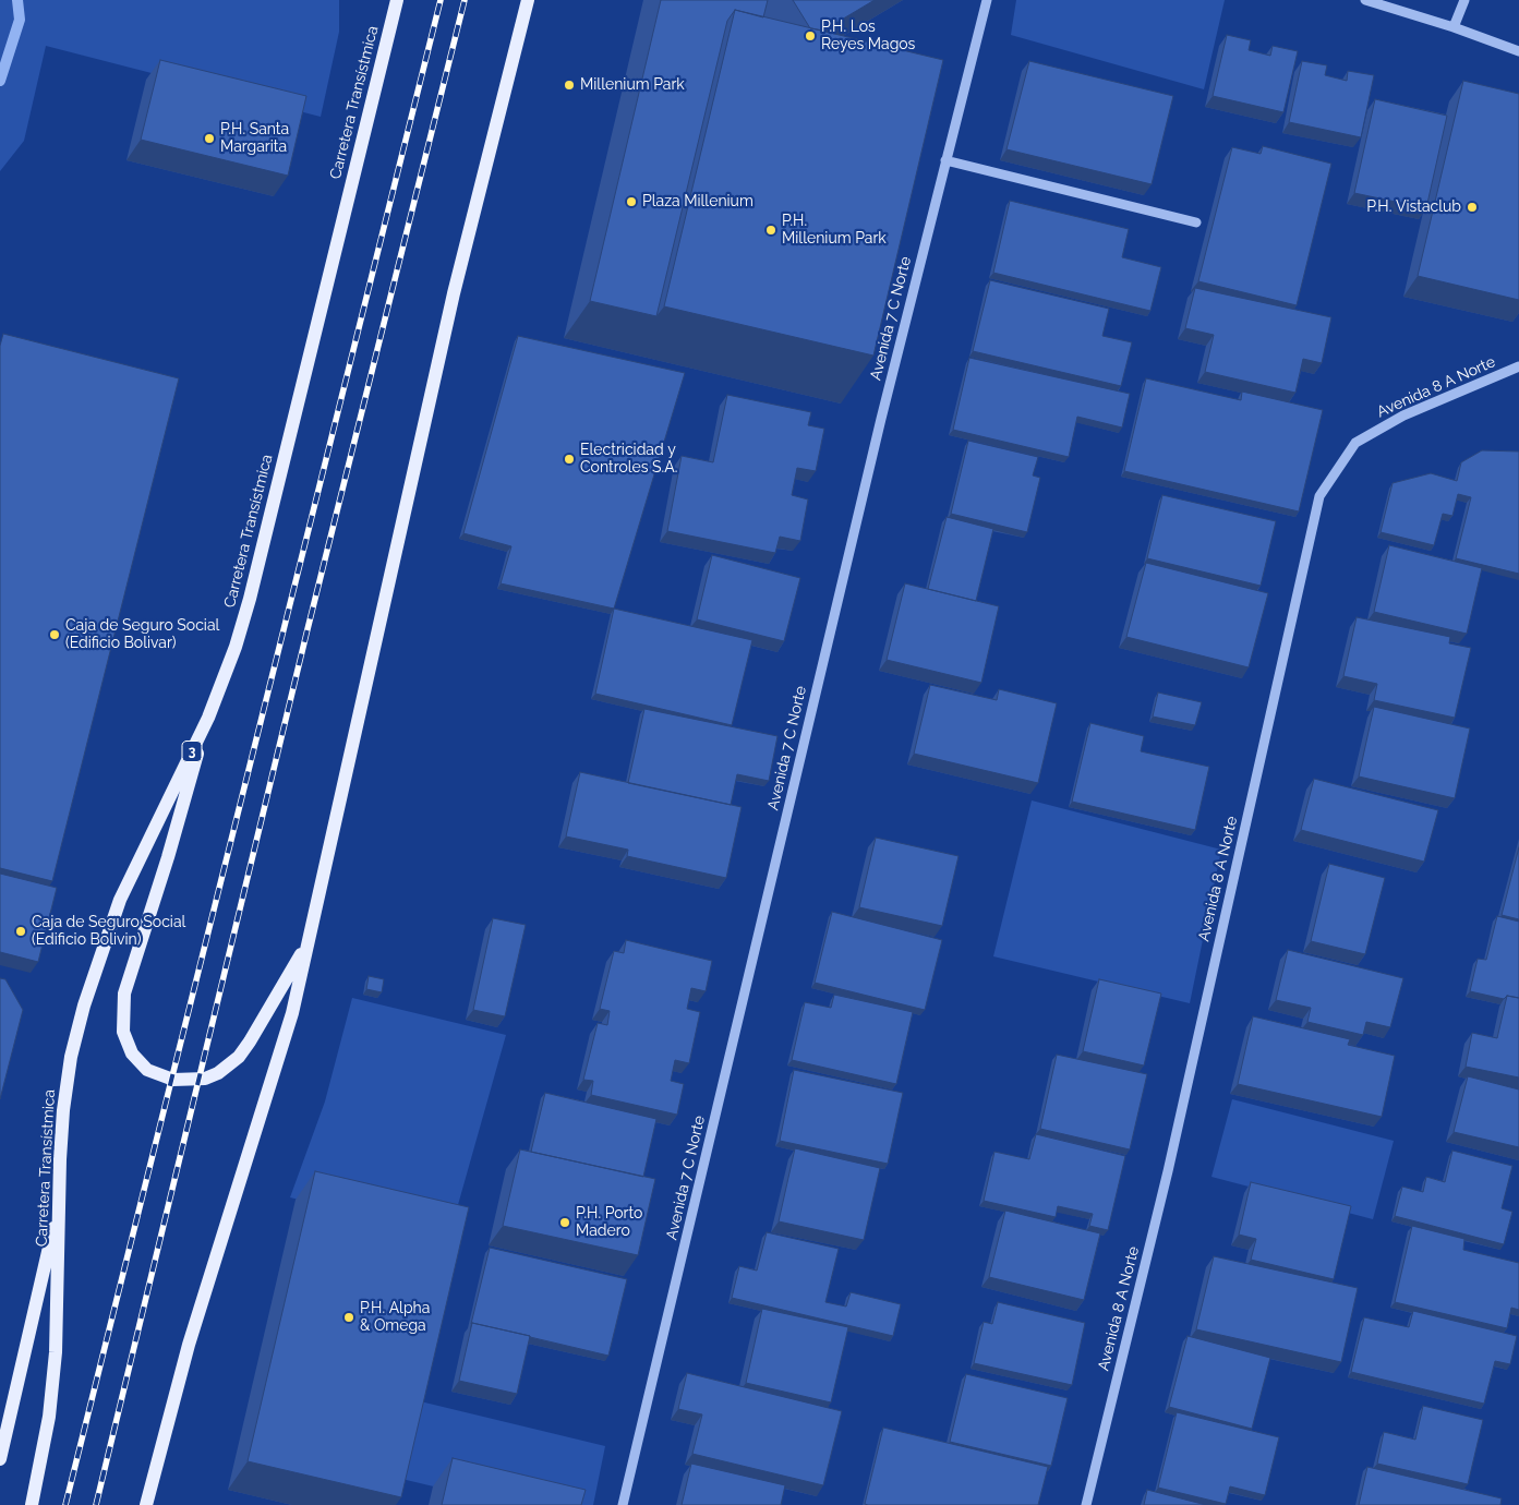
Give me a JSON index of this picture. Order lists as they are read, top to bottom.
{
  "streets": {
    "main road": ["Carretera Transístmica", "3"],
    "street": ["Avenida 7 C Norte", "Avenida 8 A Norte"]
  },
  "places": [
    "P.H. Los Reyes Magos",
    "Millenium Park",
    "P.H. Santa Margarita",
    "Plaza Millenium",
    "P.H. Vistaclub",
    "P.H. Millenium Park",
    "Electricidad y Controles S.A.",
    "Caja de Seguro Social (Edificio Bolivar)",
    "Caja de Seguro Social (Edificio Bolivin)",
    "P.H. Porto Madero",
    "P.H. Alpha & Omega"
  ]
}
